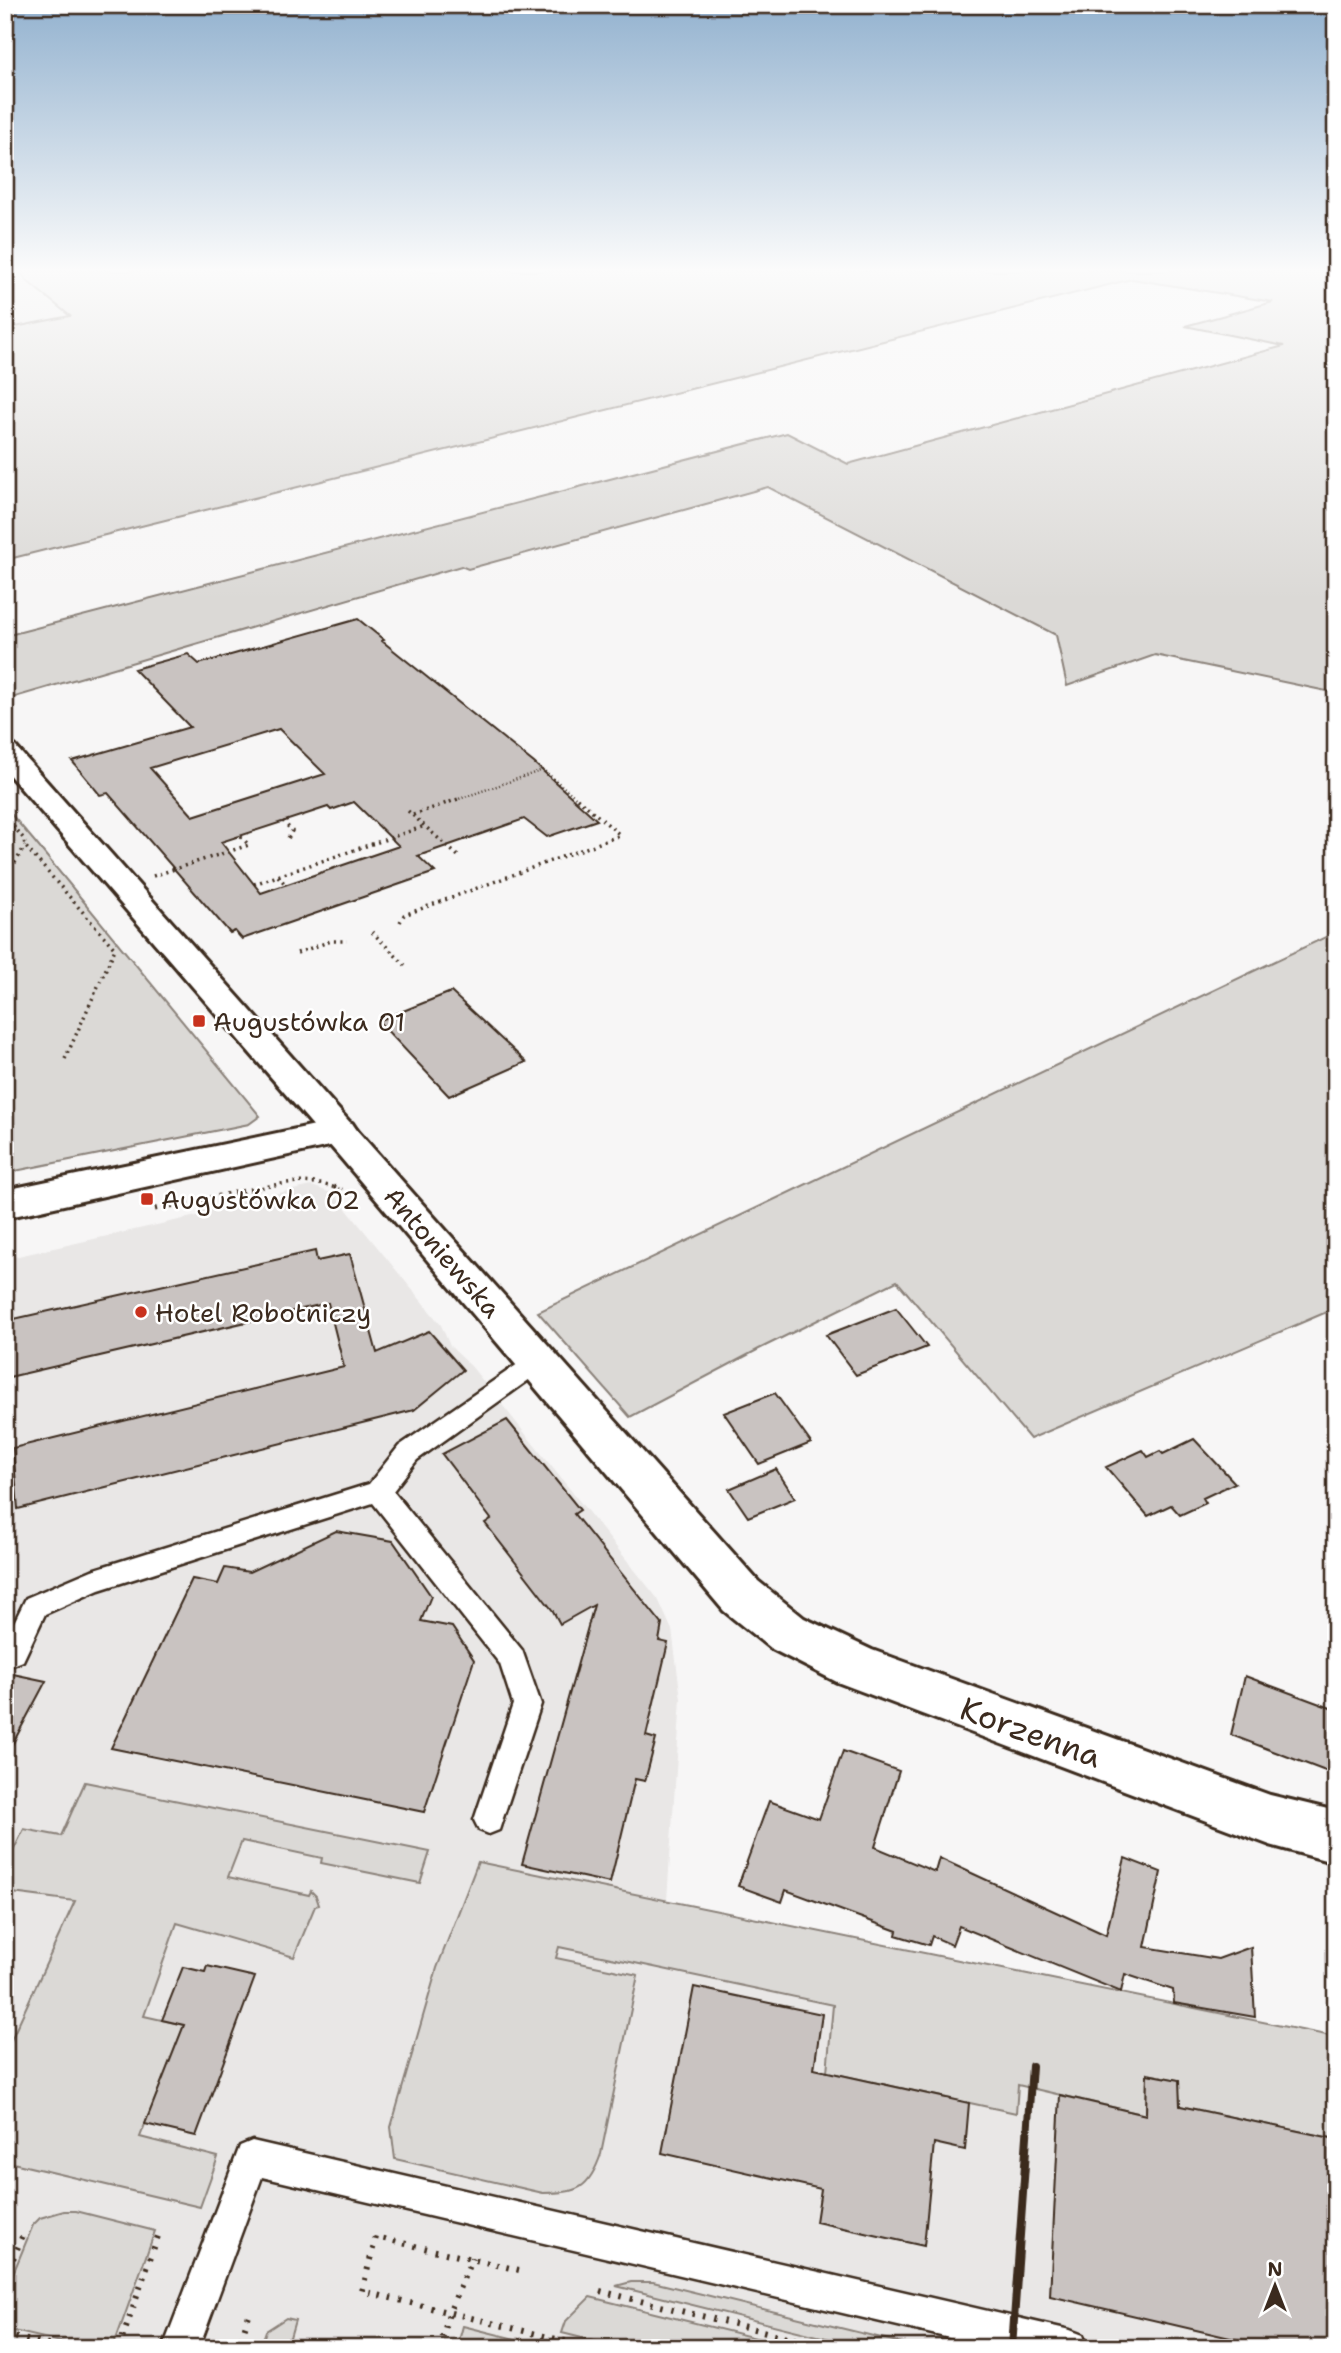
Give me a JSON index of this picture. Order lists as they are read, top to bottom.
{
  "streets": {
    "street": ["Antoniewska", "Korzenna"]
  },
  "crossings": [
    ["Antoniewska", "Korzenna"]
  ],
  "places": {
    "transit": ["Augustówka 01", "Augustówka 02"],
    "other": ["Hotel Robotniczy"]
  },
  "north": "top"
}
